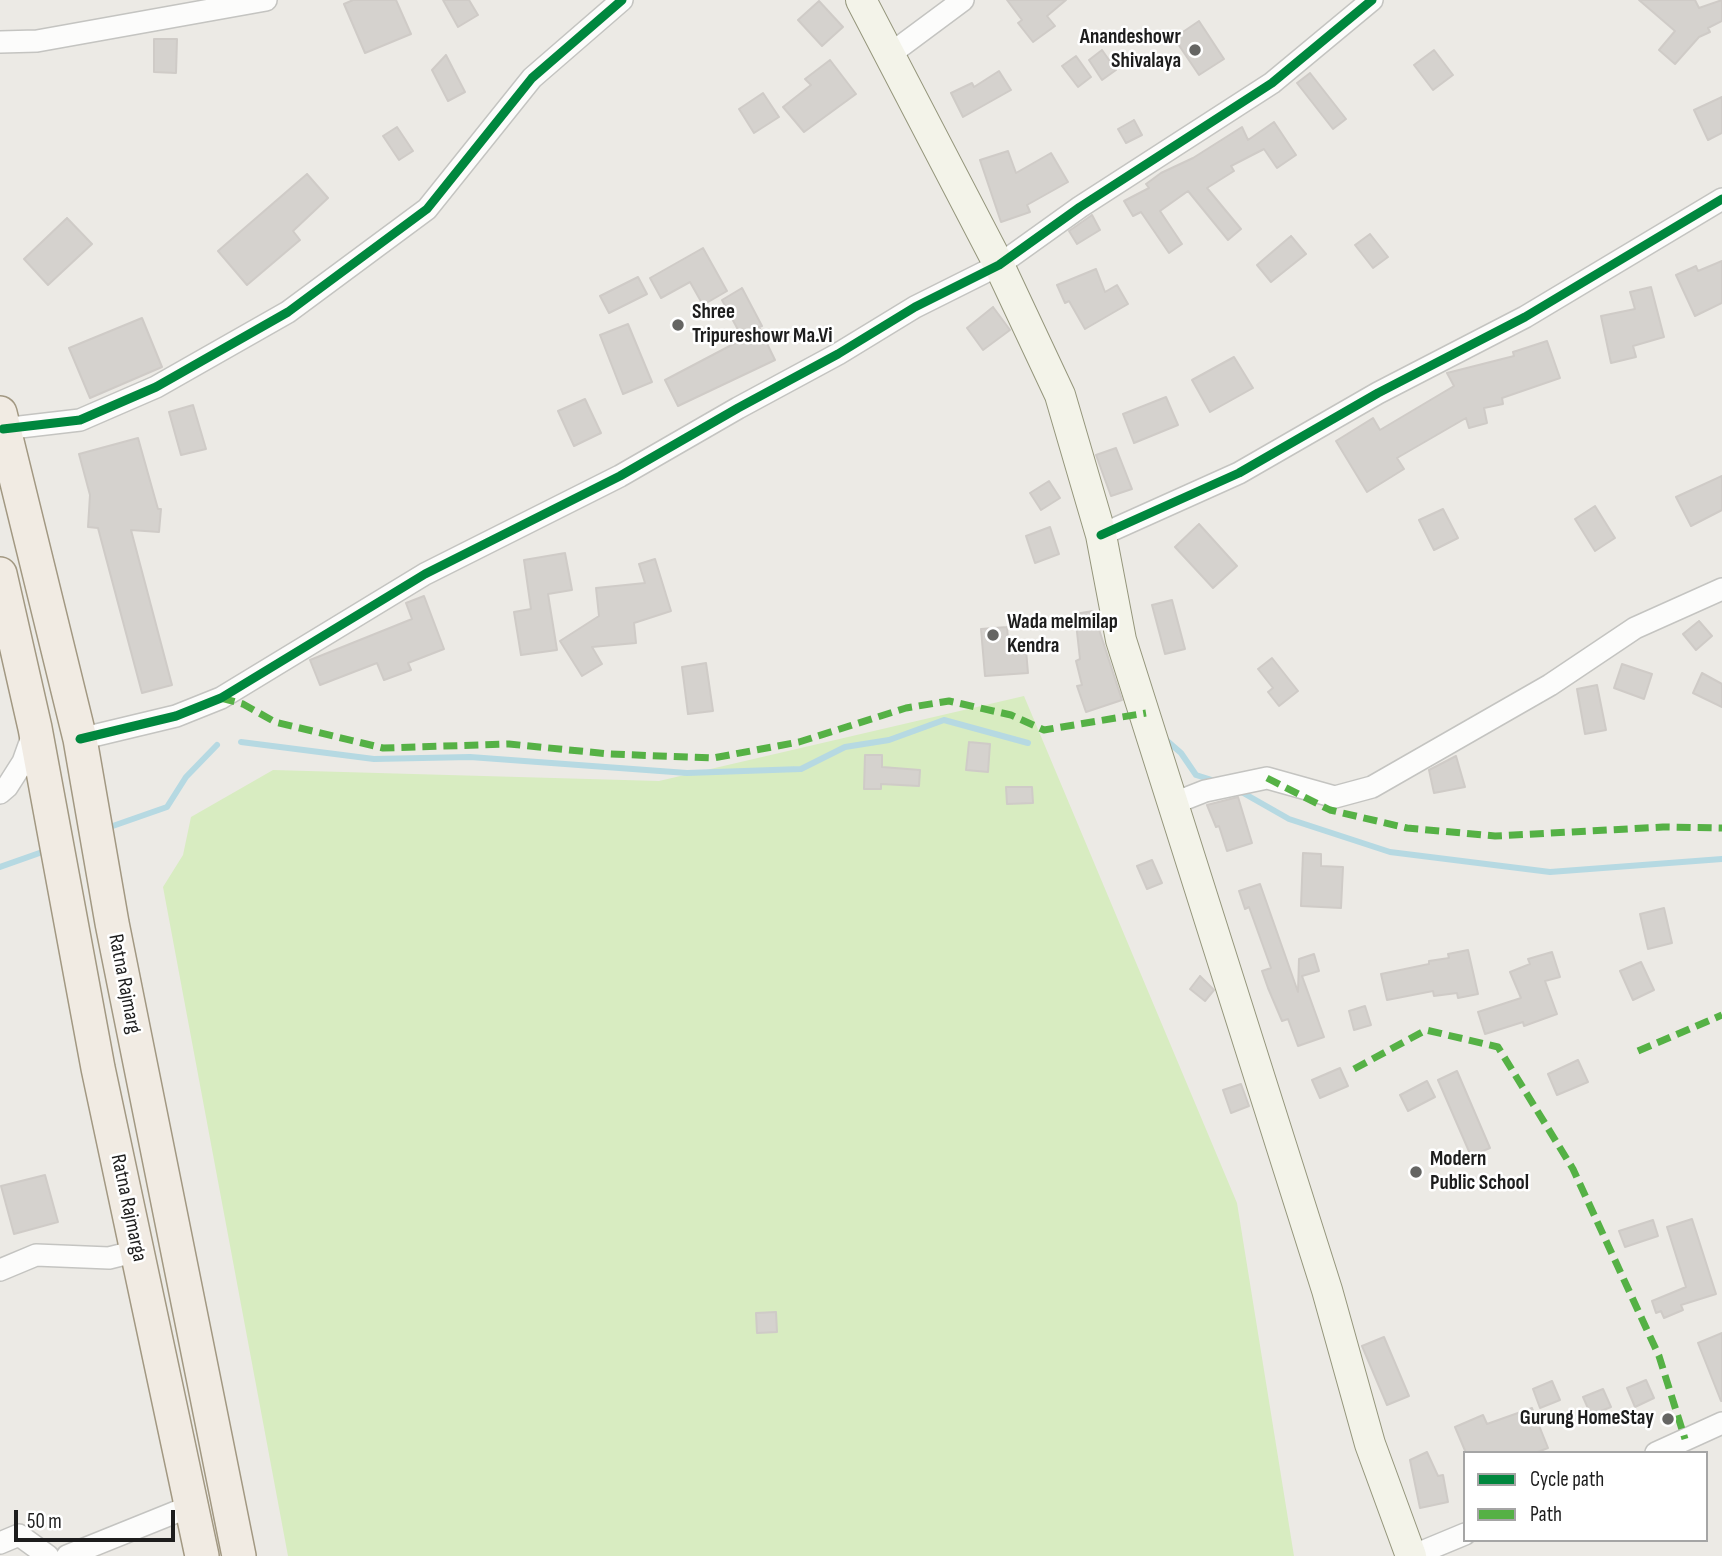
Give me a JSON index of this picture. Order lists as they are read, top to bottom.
{
  "streets": {
    "main road": ["Ratna Rajmarg", "Ratna Rajmarga"]
  },
  "places": [
    "Anandeshowr Shivalaya",
    "Shree Tripureshowr Ma.Vi",
    "Wada melmilap Kendra",
    "Modern Public School",
    "Gurung HomeStay"
  ],
  "legend": ["Cycle path", "Path"],
  "scale_bar": "50 m"
}
